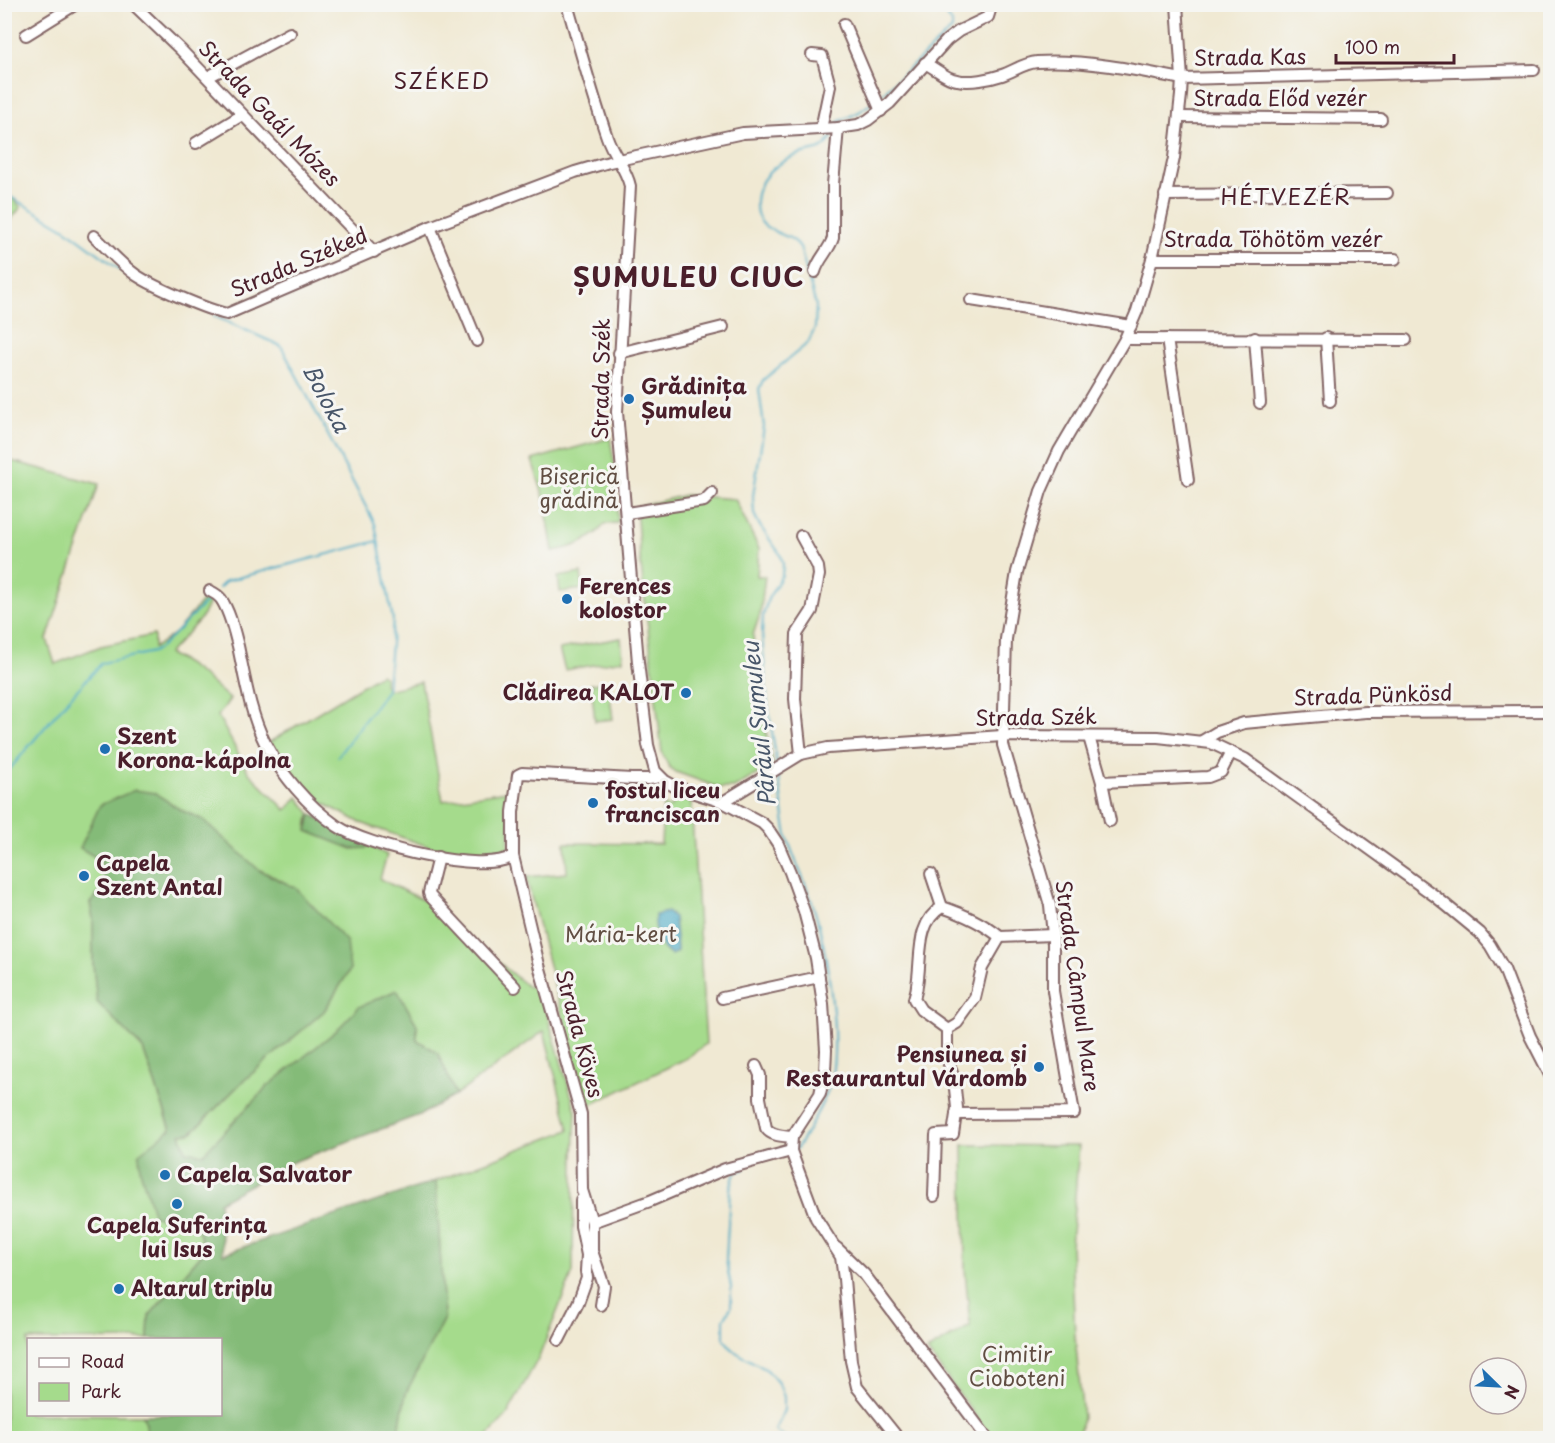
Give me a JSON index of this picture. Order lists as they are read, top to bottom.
{
  "streets": {
    "street": [
      "Strada Kas",
      "Strada Előd vezér",
      "Strada Gaál Mózes",
      "Strada Töhötöm vezér",
      "Strada Széked",
      "Strada Szék",
      "Strada Pünkösd",
      "Strada Câmpul Mare",
      "Strada Köves"
    ]
  },
  "crossings": [
    ["Strada Kas", "Strada Széked"],
    ["Strada Kas", "Strada Câmpul Mare"],
    ["Strada Előd vezér", "Strada Câmpul Mare"],
    ["Strada Gaál Mózes", "Strada Széked"],
    ["Strada Töhötöm vezér", "Strada Câmpul Mare"],
    ["Strada Széked", "Strada Szék"],
    ["Strada Szék", "Strada Pünkösd"],
    ["Strada Szék", "Strada Câmpul Mare"],
    ["Strada Szék", "Strada Köves"]
  ],
  "districts": ["SZÉKED", "HÉTVEZÉR", "ȘUMULEU CIUC"],
  "water": ["Boloka", "Pârâul Șumuleu"],
  "parks": ["Biserică grădină", "Mária-kert", "Cimitir Cioboteni"],
  "places": [
    "Grădinița Șumuleu",
    "Ferences kolostor",
    "Clădirea KALOT",
    "Szent Korona-kápolna",
    "fostul liceu franciscan",
    "Capela Szent Antal",
    "Pensiunea și Restaurantul Várdomb",
    "Capela Salvator",
    "Capela Suferința lui Isus",
    "Altarul triplu"
  ],
  "legend": ["Road", "Park"],
  "scale_bar": "100 m",
  "north": "bottom right"
}
